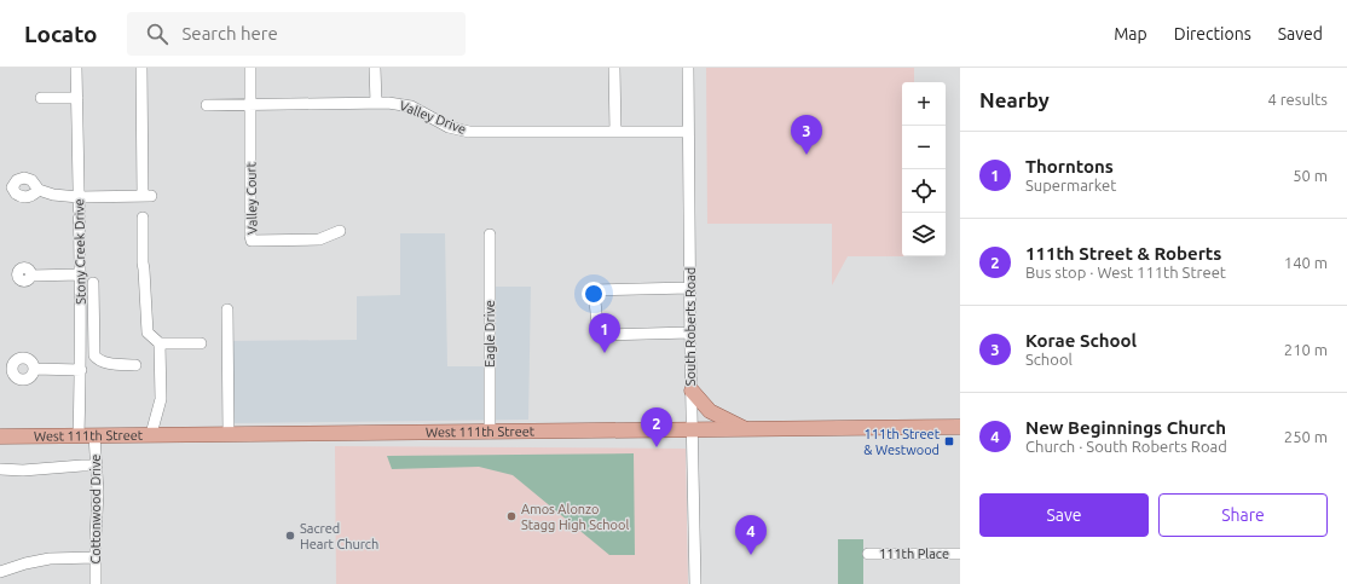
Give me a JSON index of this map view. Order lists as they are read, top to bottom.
{
  "streets": {
    "main road": ["West 111th Street"],
    "street": [
      "Valley Drive",
      "Valley Court",
      "Stony Creek Drive",
      "South Roberts Road",
      "Eagle Drive",
      "Cottonwood Drive",
      "111th Place"
    ]
  },
  "crossings": [
    ["Valley Drive", "Valley Court"],
    ["Valley Drive", "South Roberts Road"],
    ["Stony Creek Drive", "West 111th Street"],
    ["South Roberts Road", "West 111th Street"],
    ["Eagle Drive", "West 111th Street"],
    ["West 111th Street", "Cottonwood Drive"]
  ],
  "places": {
    "transit": ["111th Street & Westwood"],
    "other": ["Amos Alonzo Stagg High School", "Sacred Heart Church"]
  },
  "page": {
    "header": "Locato",
    "search": "Search here",
    "nav": ["Map", "Directions", "Saved"],
    "heading": ["Nearby", "4 results"],
    "map_buttons": ["+", "−"],
    "pins": [
      "3",
      "1",
      "2",
      "4"
    ],
    "list": [
      {
        "mark": "1",
        "name": "Thorntons",
        "note": "Supermarket",
        "value": "50 m"
      },
      {
        "mark": "2",
        "name": "111th Street & Roberts",
        "note": "Bus stop · West 111th Street",
        "value": "140 m"
      },
      {
        "mark": "3",
        "name": "Korae School",
        "note": "School",
        "value": "210 m"
      },
      {
        "mark": "4",
        "name": "New Beginnings Church",
        "note": "Church · South Roberts Road",
        "value": "250 m"
      }
    ],
    "buttons": ["Save", "Share"]
  }
}
